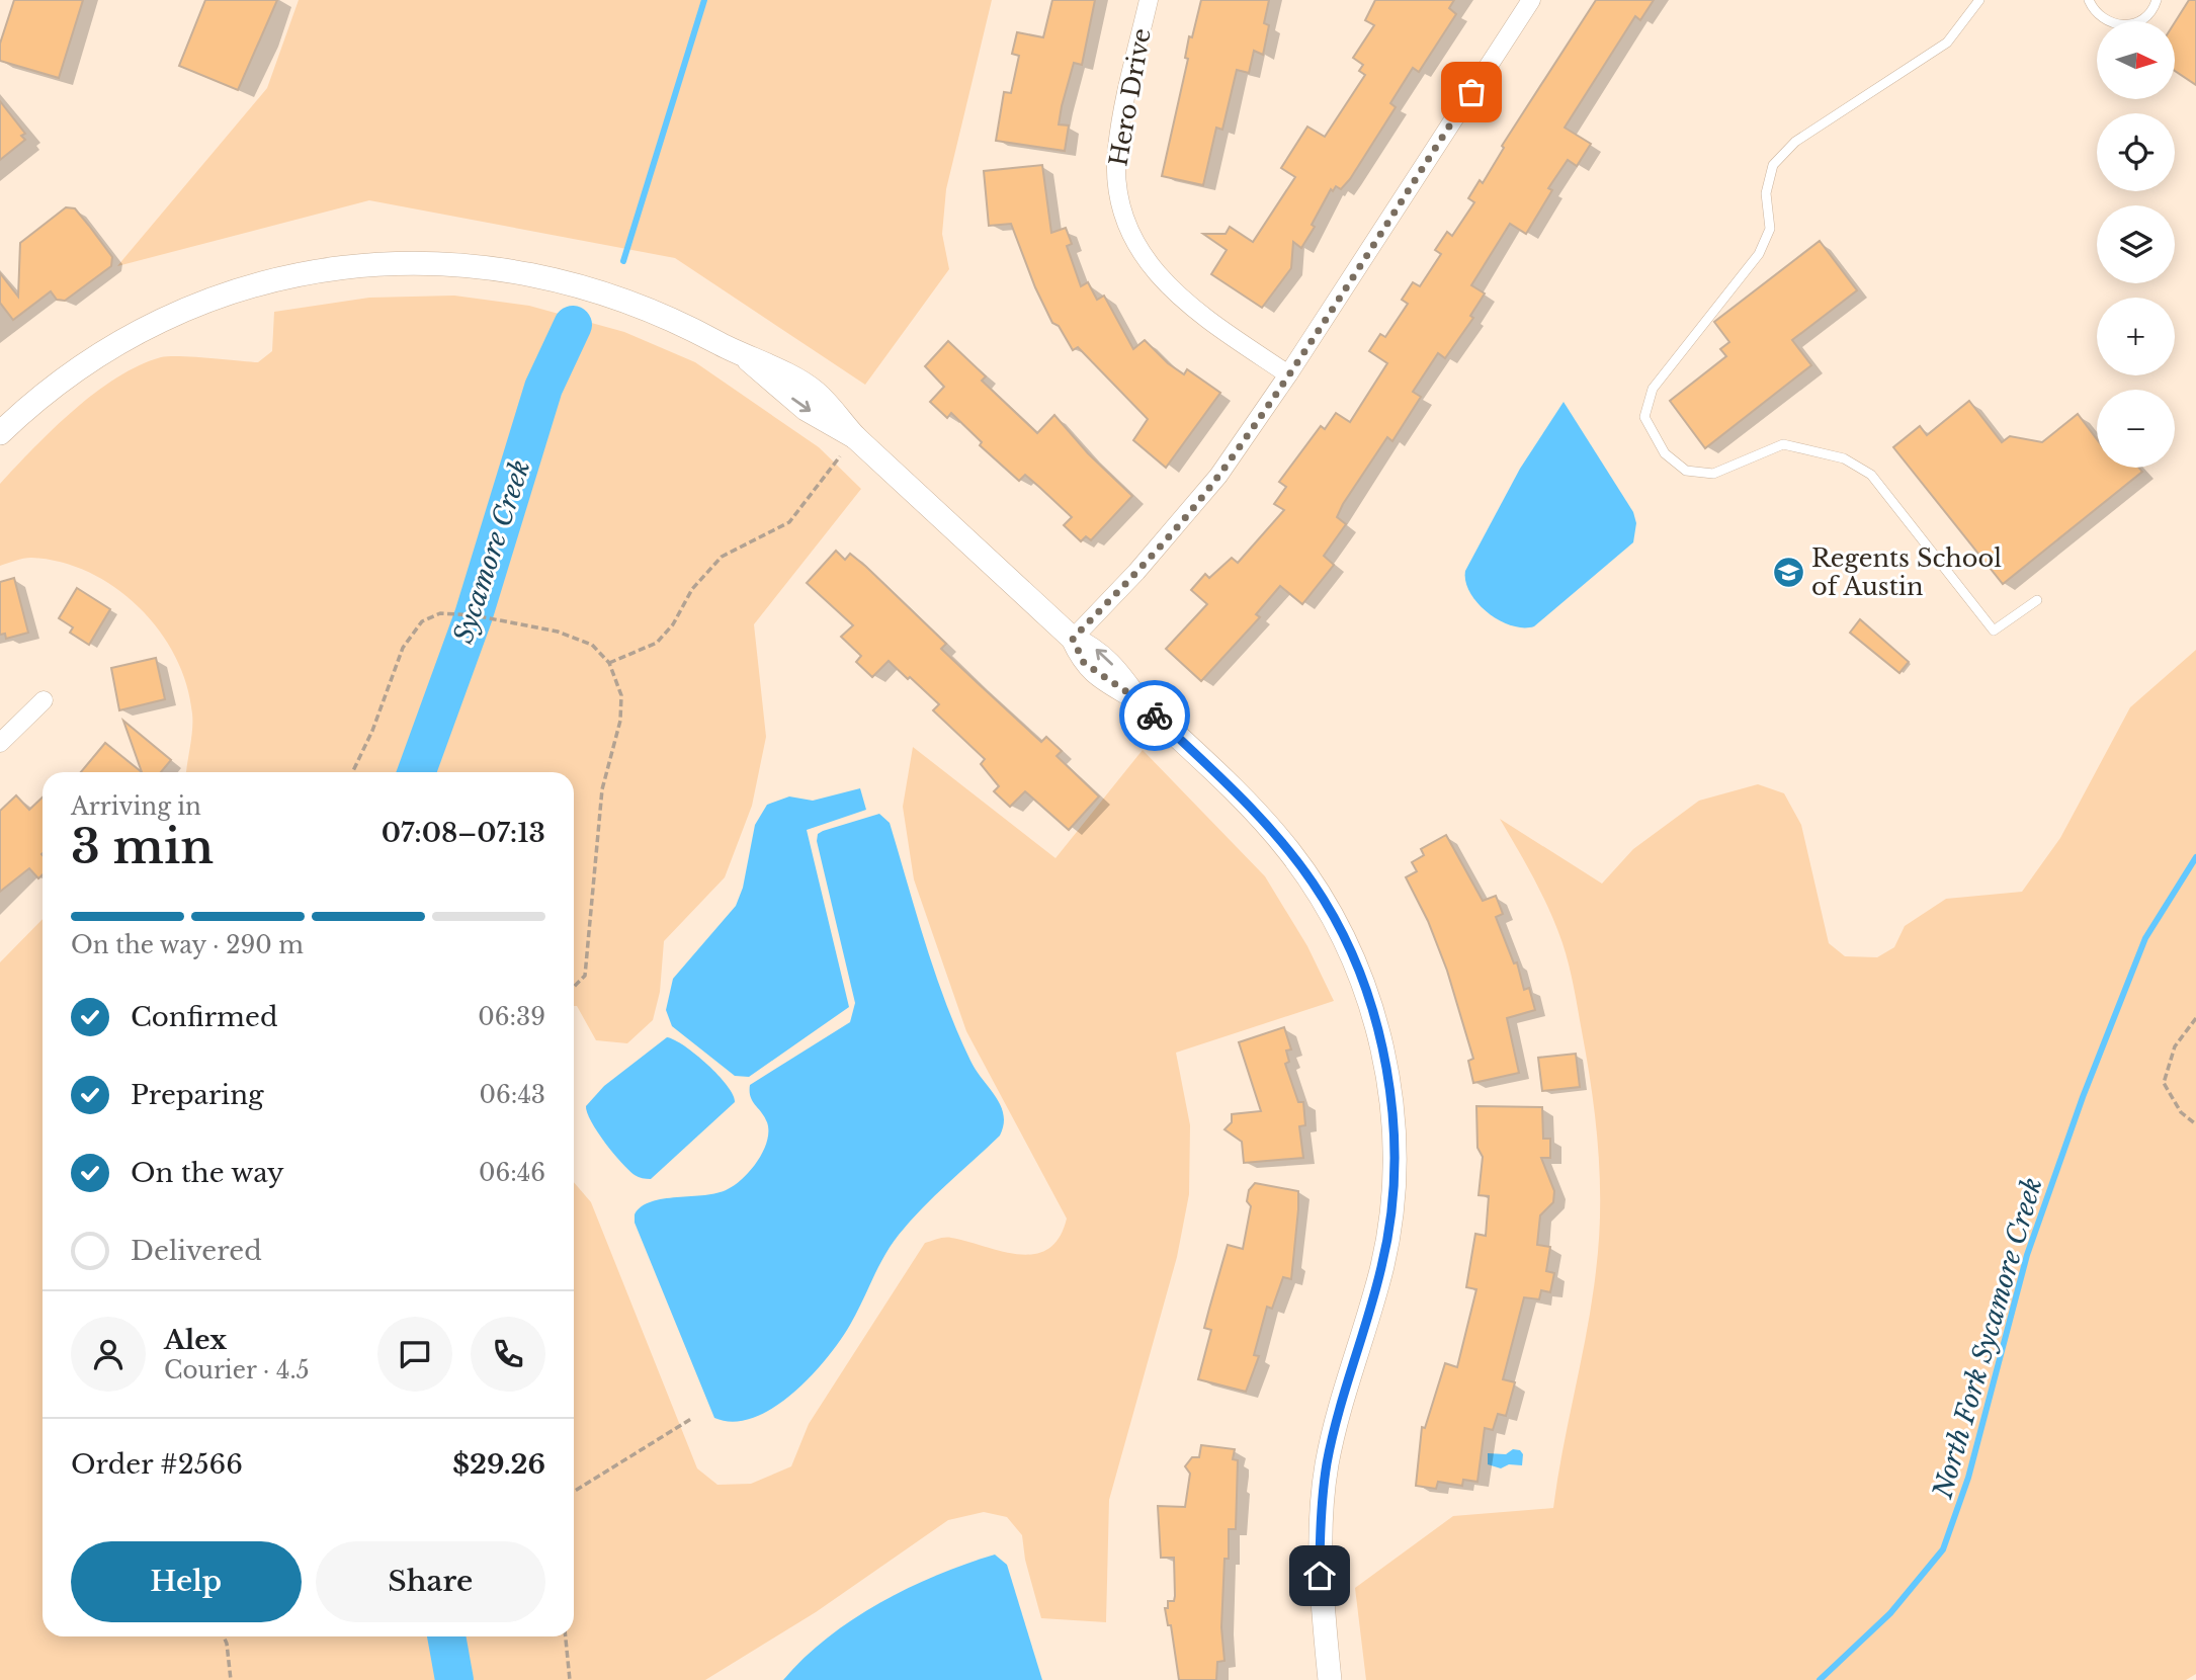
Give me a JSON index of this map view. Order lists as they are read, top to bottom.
{
  "streets": {
    "street": ["Hero Drive"]
  },
  "water": ["Sycamore Creek", "North Fork Sycamore Creek"],
  "places": {
    "school or university": ["Regents School of Austin"]
  },
  "north": "right",
  "page": {
    "map_buttons": ["+", "−"],
    "heading": ["3 min", "Arriving in", "07:08–07:13"],
    "panel": [
      "Alex",
      "Courier · 4.5",
      "Order #2566",
      "$29.26"
    ],
    "bar": "On the way · 290 m",
    "list": [
      ["Confirmed", "06:39"],
      ["Preparing", "06:43"],
      ["On the way", "06:46"],
      "Delivered"
    ],
    "buttons": ["Help", "Share"]
  }
}
